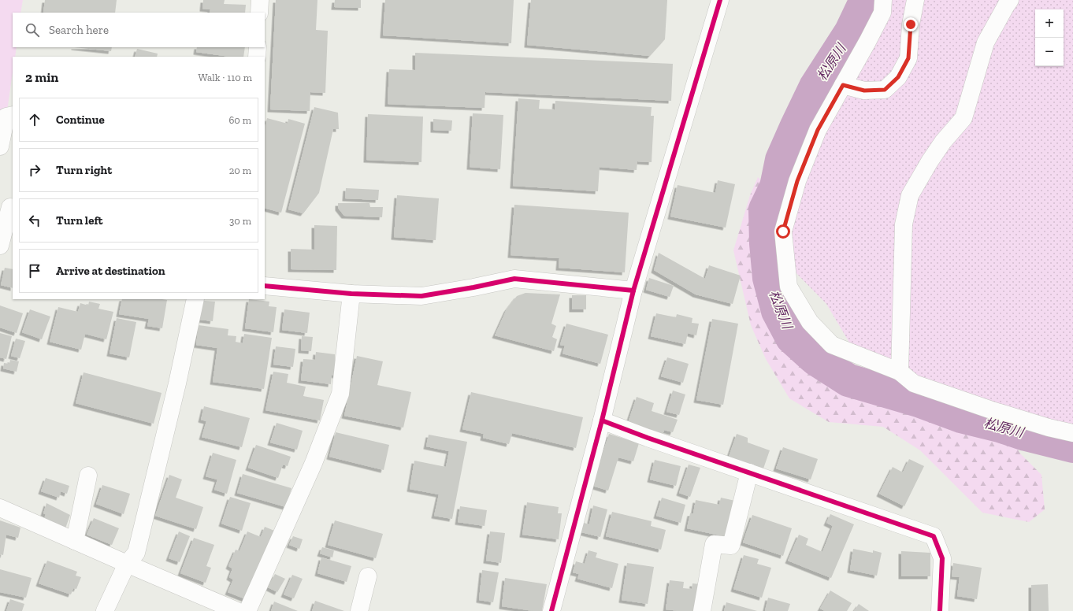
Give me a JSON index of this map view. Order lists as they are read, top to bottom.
{
  "water": ["松原川"],
  "page": {
    "map_buttons": ["+", "−"],
    "search": "Search here",
    "heading": ["2 min", "Walk · 110 m"],
    "list": [
      ["Continue", "60 m"],
      ["Turn right", "20 m"],
      ["Turn left", "30 m"],
      "Arrive at destination"
    ]
  }
}
